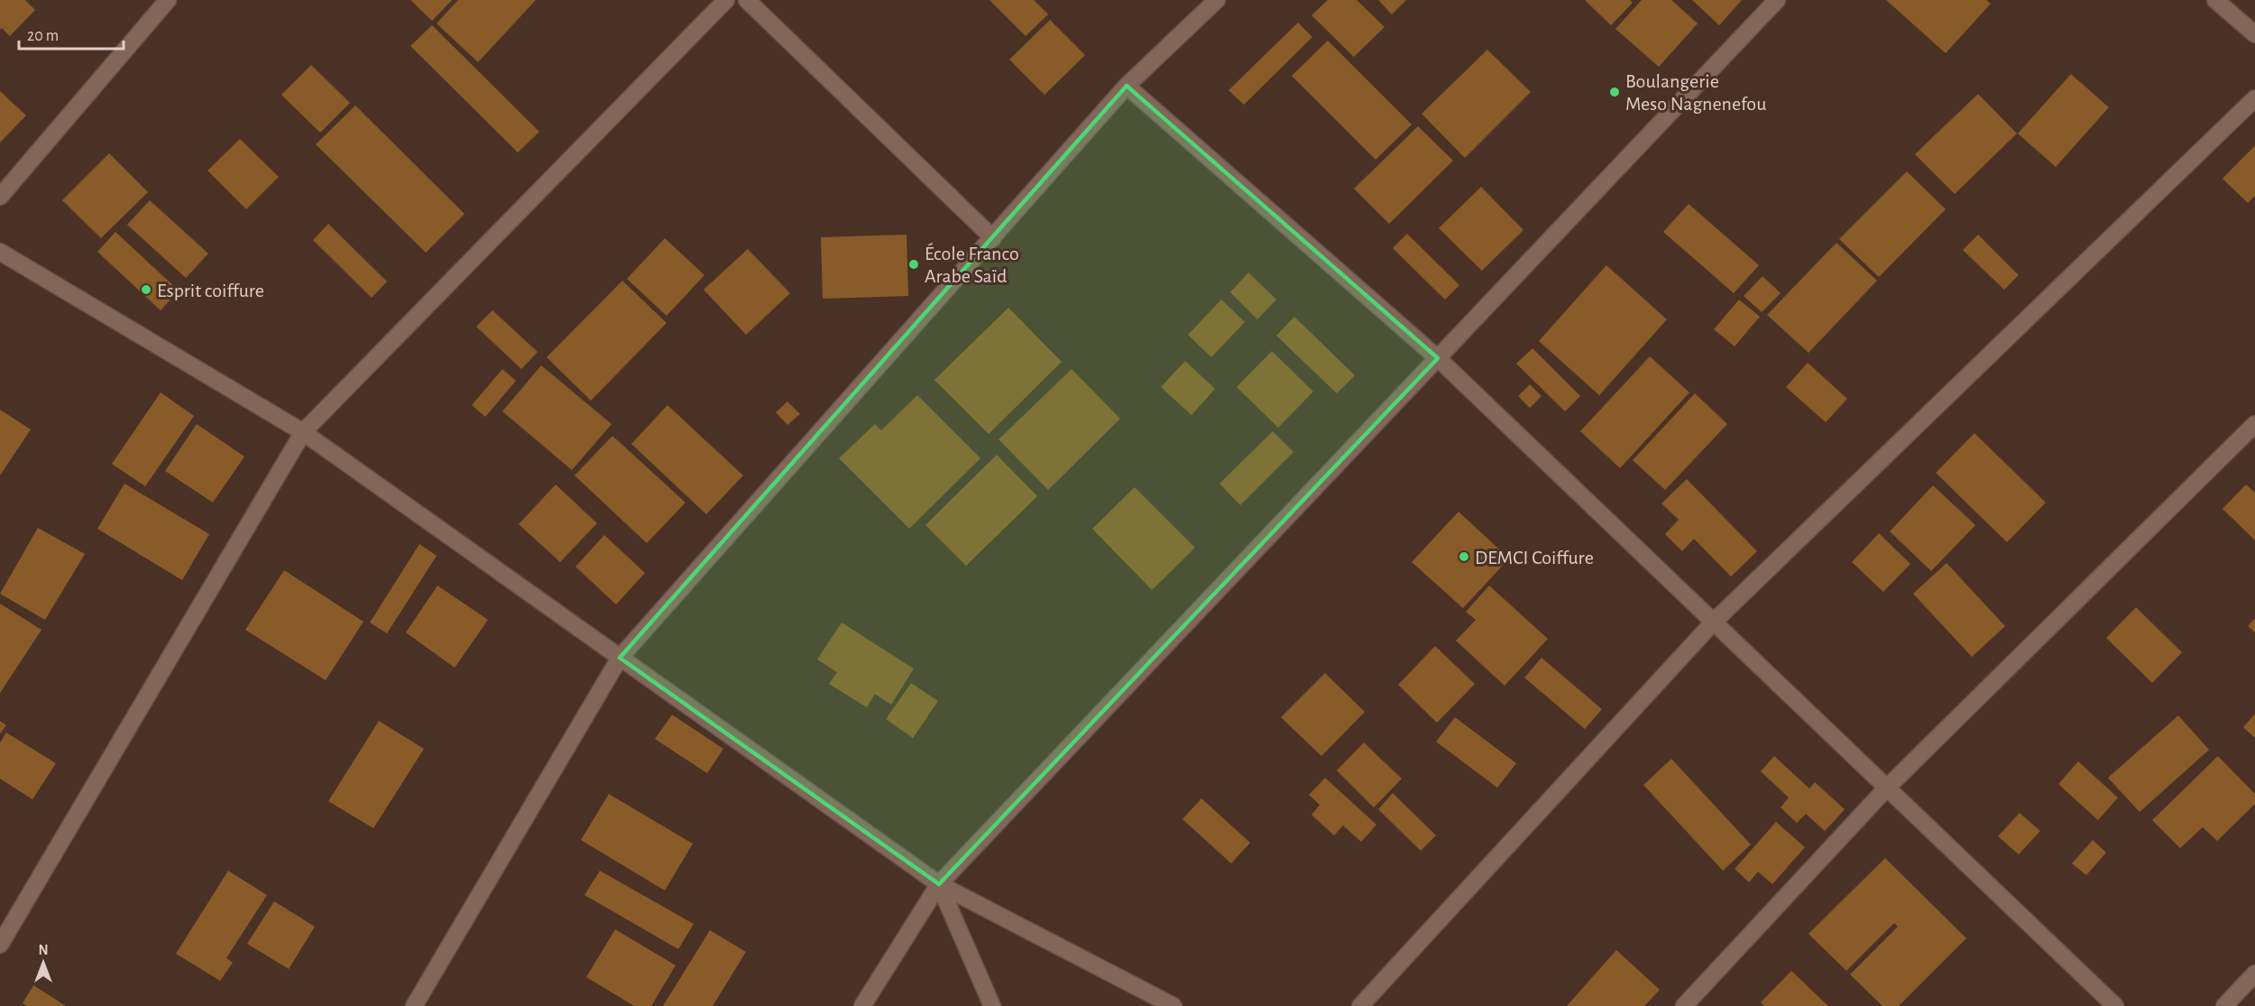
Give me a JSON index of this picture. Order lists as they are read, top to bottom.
{
  "places": [
    "Boulangerie Meso Nagnenefou",
    "École Franco Arabe Saïd",
    "Esprit coiffure",
    "DEMCI Coiffure"
  ],
  "scale_bar": "20 m",
  "north": "top"
}
